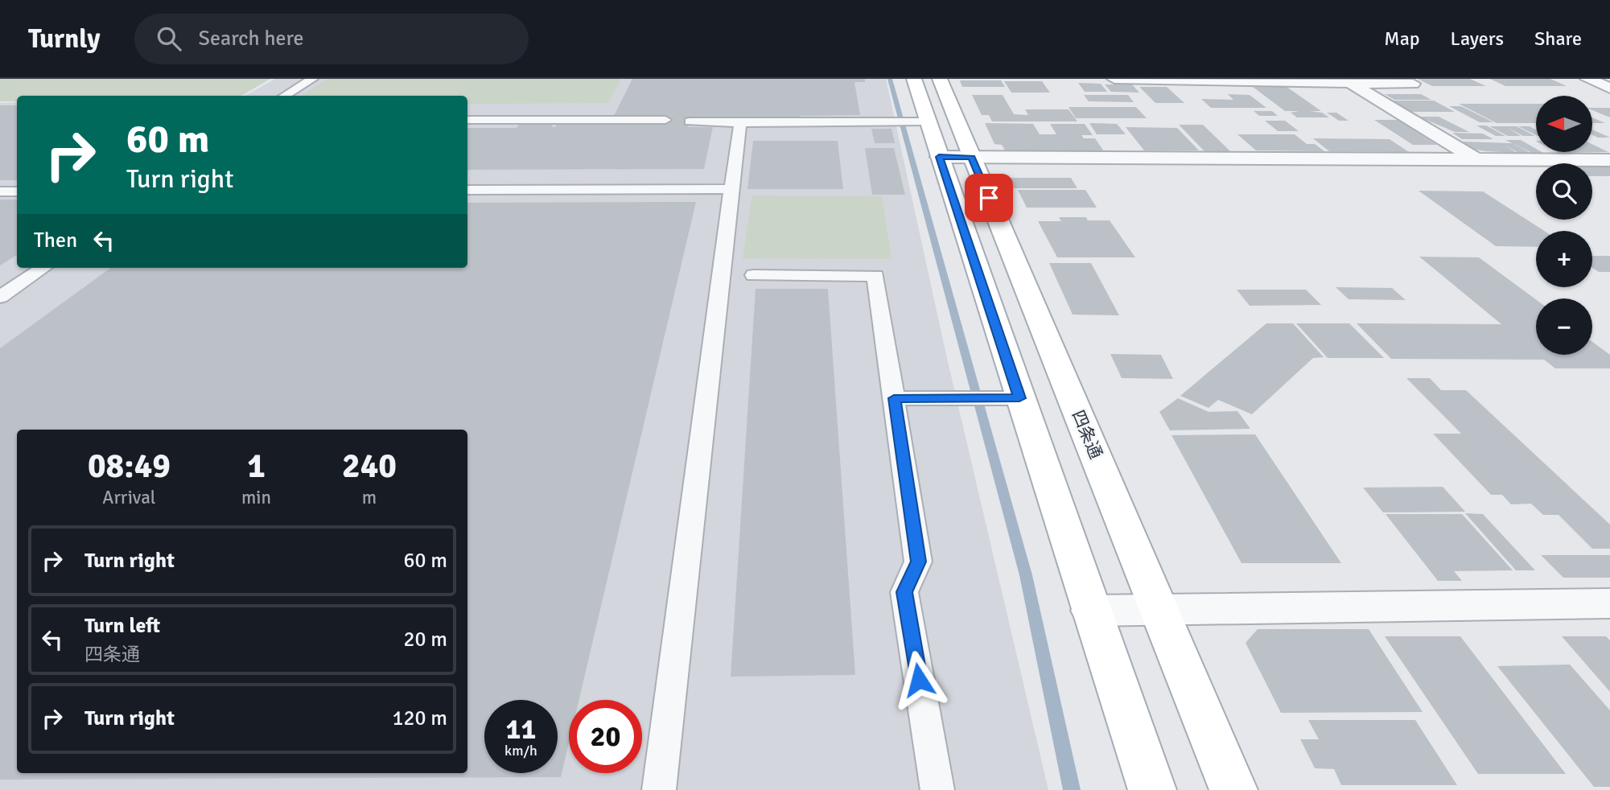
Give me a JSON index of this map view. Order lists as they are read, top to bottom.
{
  "streets": {
    "main road": ["四条通"]
  },
  "north": "left",
  "page": {
    "header": "Turnly",
    "search": "Search here",
    "nav": ["Map", "Layers", "Share"],
    "map_buttons": ["+", "−"],
    "turn": ["60 m", "Turn right"],
    "then": "Then",
    "eta": [
      "08:49",
      "Arrival",
      "1",
      "min",
      "240",
      "m"
    ],
    "list": [
      {
        "name": "Turn right",
        "value": "60 m"
      },
      {
        "name": "Turn left",
        "note": "四条通",
        "value": "20 m"
      },
      {
        "name": "Turn right",
        "value": "120 m"
      }
    ],
    "speed": "11 km/h",
    "limit": "20"
  }
}
